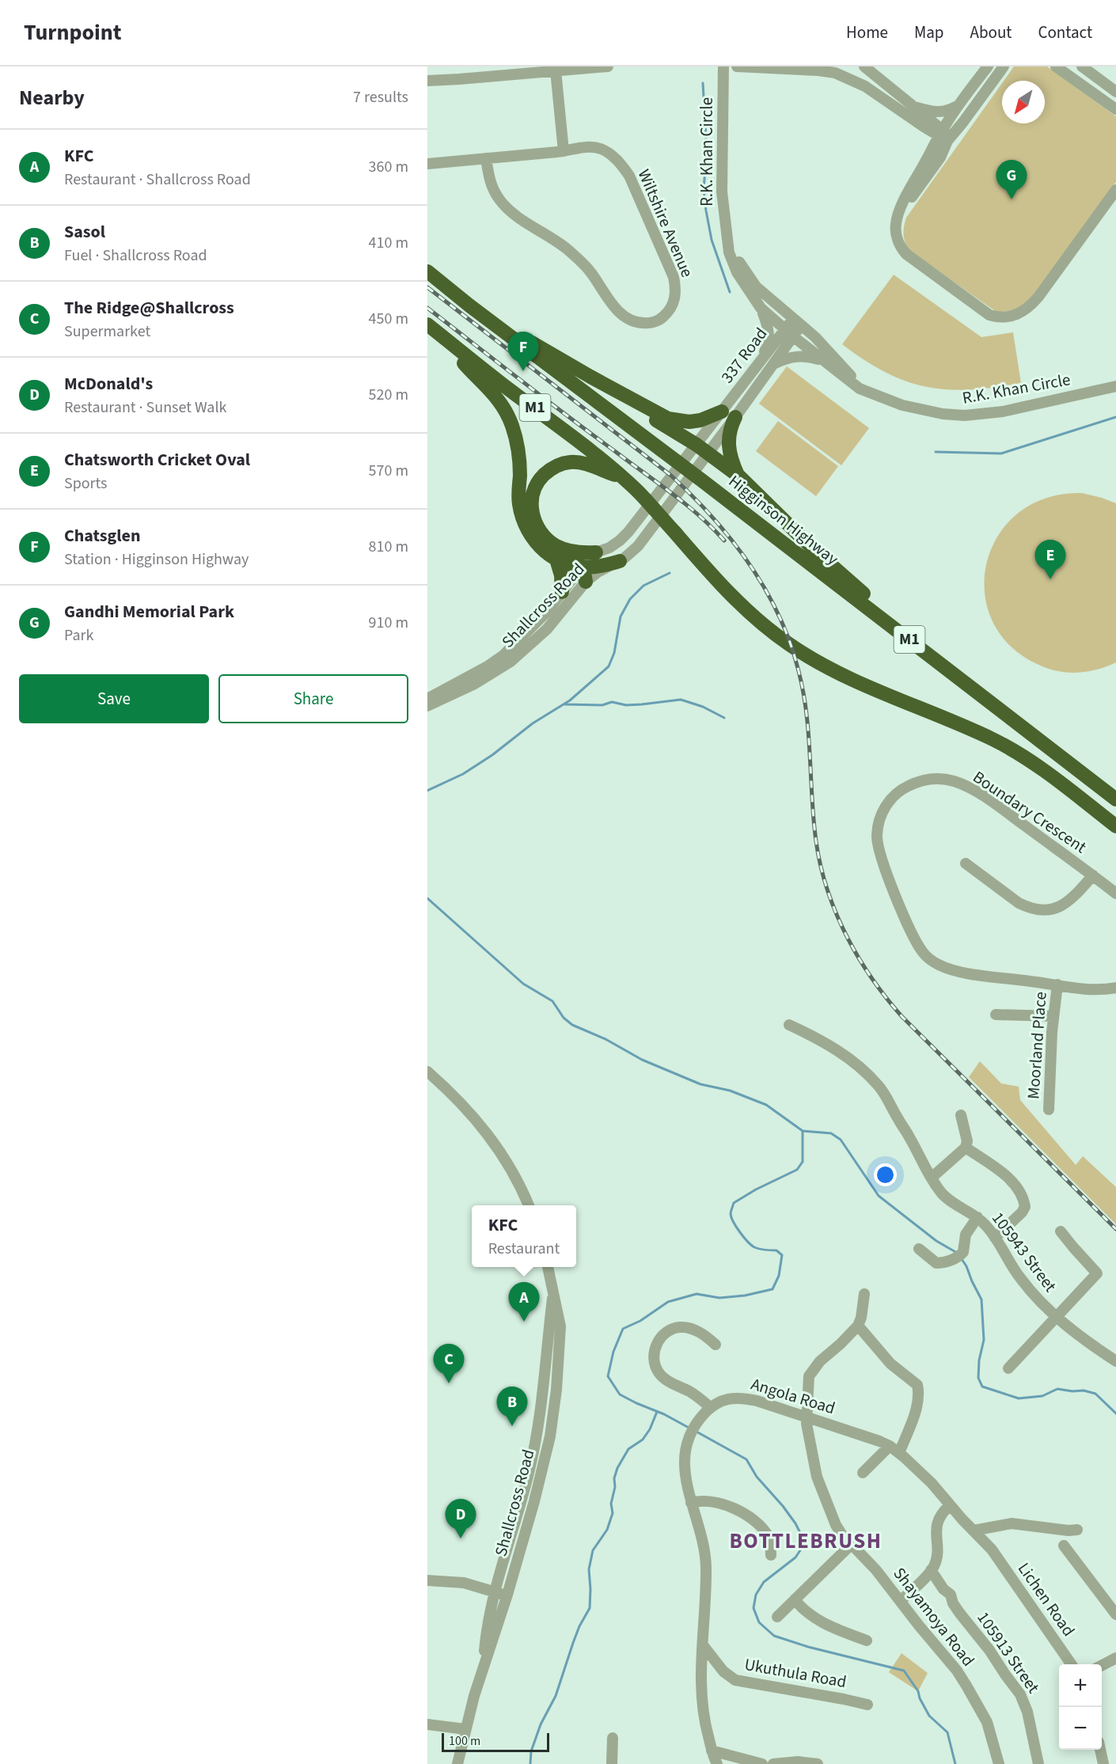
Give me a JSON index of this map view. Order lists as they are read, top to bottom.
{
  "streets": {
    "highway": ["M1", "Higginson Highway"],
    "street": [
      "R.K. Khan Circle",
      "Wiltshire Avenue",
      "337 Road",
      "Shallcross Road",
      "Boundary Crescent",
      "Moorland Place",
      "105943 Street",
      "Angola Road",
      "Lichen Road",
      "Shayamoya Road",
      "105913 Street",
      "Ukuthula Road"
    ]
  },
  "crossings": [
    ["R.K. Khan Circle", "337 Road"],
    ["337 Road", "Shallcross Road"],
    ["Boundary Crescent", "Moorland Place"],
    ["Angola Road", "Lichen Road"],
    ["Angola Road", "Shayamoya Road"],
    ["Angola Road", "Ukuthula Road"]
  ],
  "districts": ["BOTTLEBRUSH"],
  "scale_bar": "100 m",
  "north": "bottom left",
  "page": {
    "header": "Turnpoint",
    "nav": [
      "Home",
      "Map",
      "About",
      "Contact"
    ],
    "heading": ["Nearby", "7 results"],
    "list": [
      {
        "mark": "A",
        "name": "KFC",
        "note": "Restaurant · Shallcross Road",
        "value": "360 m"
      },
      {
        "mark": "B",
        "name": "Sasol",
        "note": "Fuel · Shallcross Road",
        "value": "410 m"
      },
      {
        "mark": "C",
        "name": "The Ridge@Shallcross",
        "note": "Supermarket",
        "value": "450 m"
      },
      {
        "mark": "D",
        "name": "McDonald's",
        "note": "Restaurant · Sunset Walk",
        "value": "520 m"
      },
      {
        "mark": "E",
        "name": "Chatsworth Cricket Oval",
        "note": "Sports",
        "value": "570 m"
      },
      {
        "mark": "F",
        "name": "Chatsglen",
        "note": "Station · Higginson Highway",
        "value": "810 m"
      },
      {
        "mark": "G",
        "name": "Gandhi Memorial Park",
        "note": "Park",
        "value": "910 m"
      }
    ],
    "pins": [
      "G",
      "F",
      "E",
      "A",
      "C",
      "B",
      "D"
    ],
    "buttons": ["Save", "Share"],
    "popup": ["KFC", "Restaurant"],
    "map_buttons": ["+", "−"],
    "scale": "100 m"
  }
}
